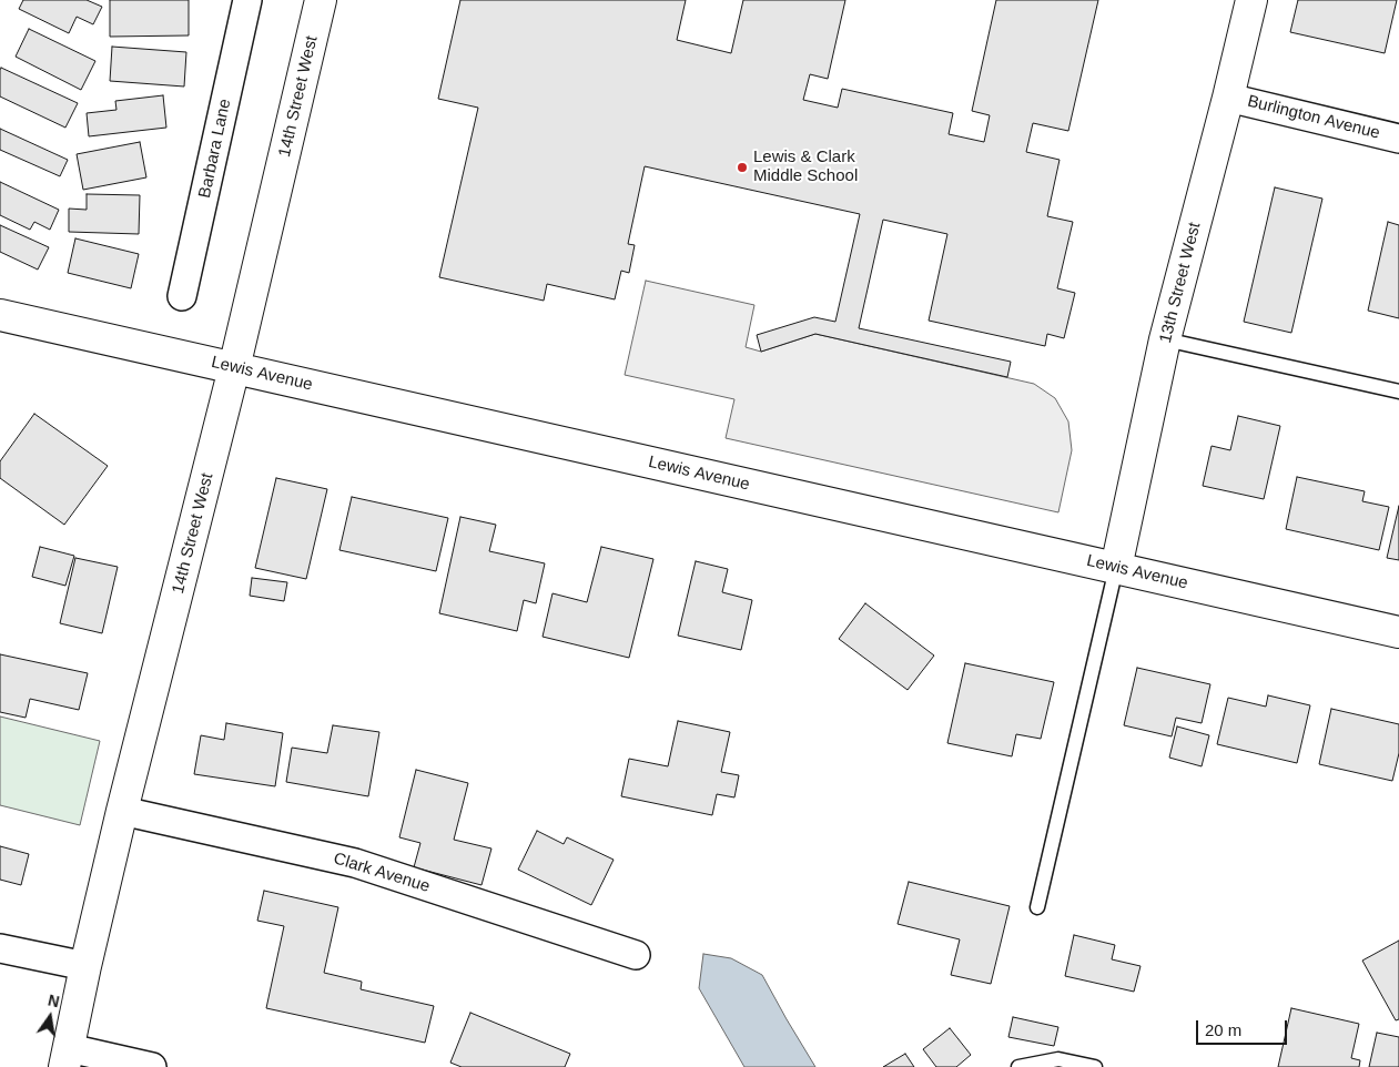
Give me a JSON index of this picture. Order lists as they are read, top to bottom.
{
  "streets": {
    "street": [
      "14th Street West",
      "Burlington Avenue",
      "Barbara Lane",
      "13th Street West",
      "Lewis Avenue",
      "Clark Avenue"
    ]
  },
  "crossings": [
    ["14th Street West", "Lewis Avenue"],
    ["14th Street West", "Clark Avenue"],
    ["Burlington Avenue", "13th Street West"],
    ["13th Street West", "Lewis Avenue"]
  ],
  "places": ["Lewis & Clark Middle School"],
  "scale_bar": "20 m",
  "north": "top"
}
